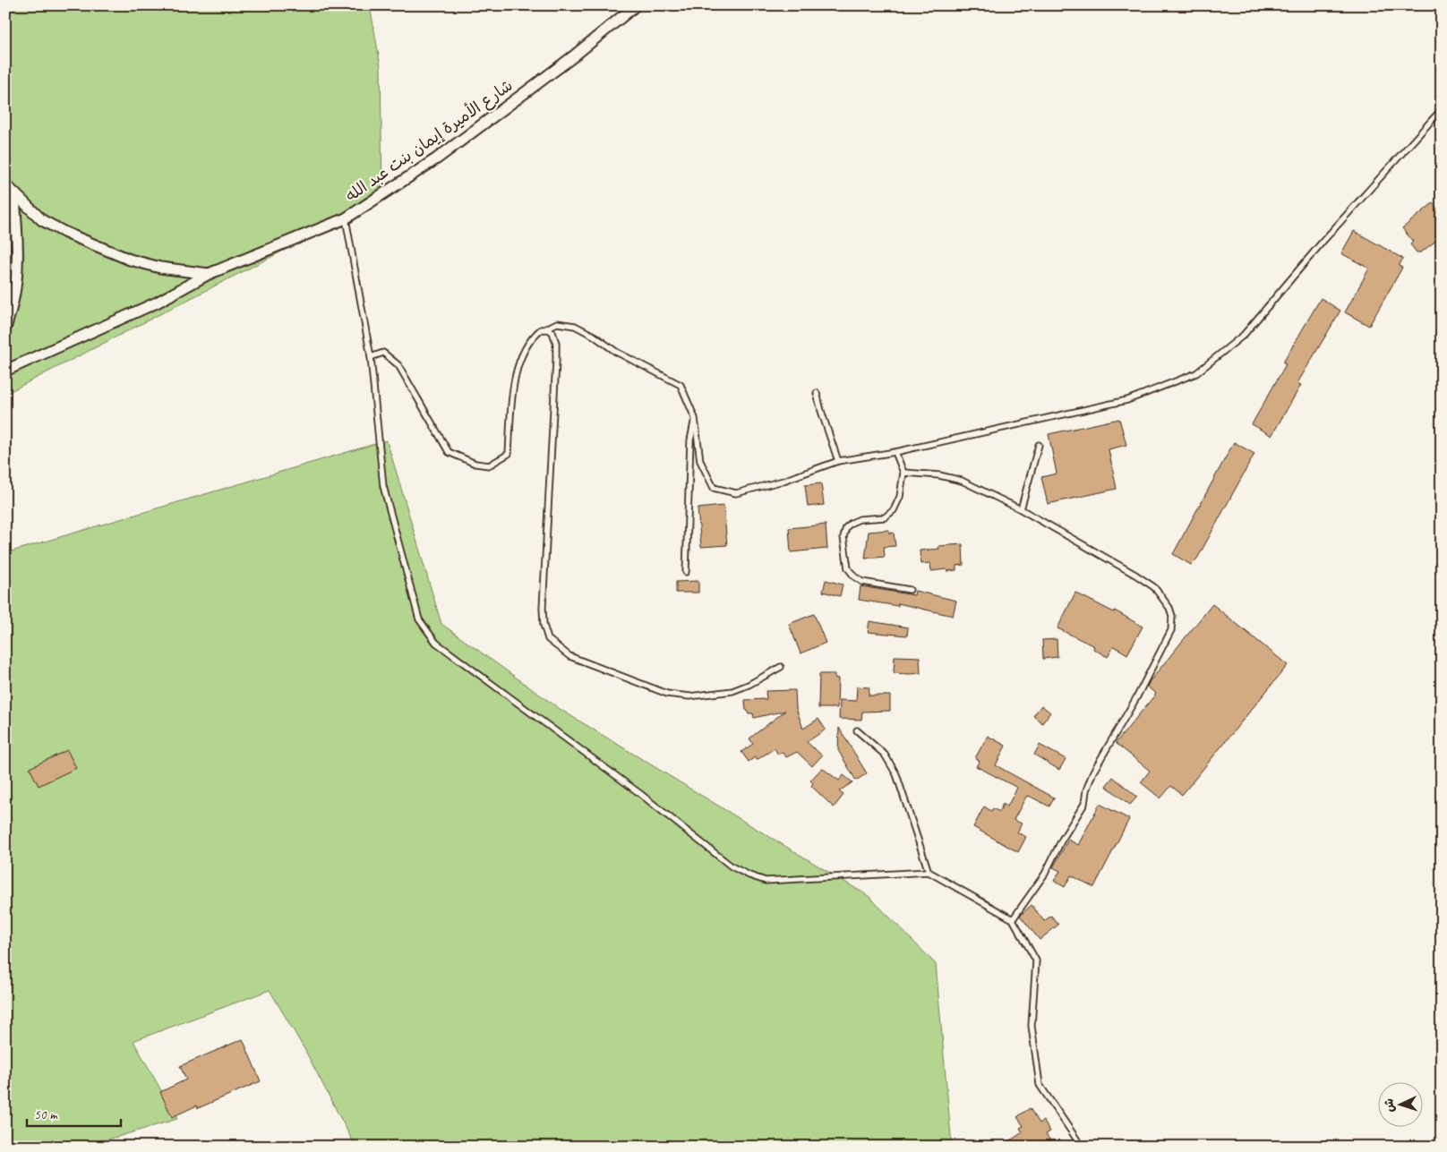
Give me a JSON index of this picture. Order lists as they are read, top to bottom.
{
  "streets": {
    "street": ["شارع الأميرة إيمان بنت عبد الله"]
  },
  "scale_bar": "50 m",
  "north": "left"
}
